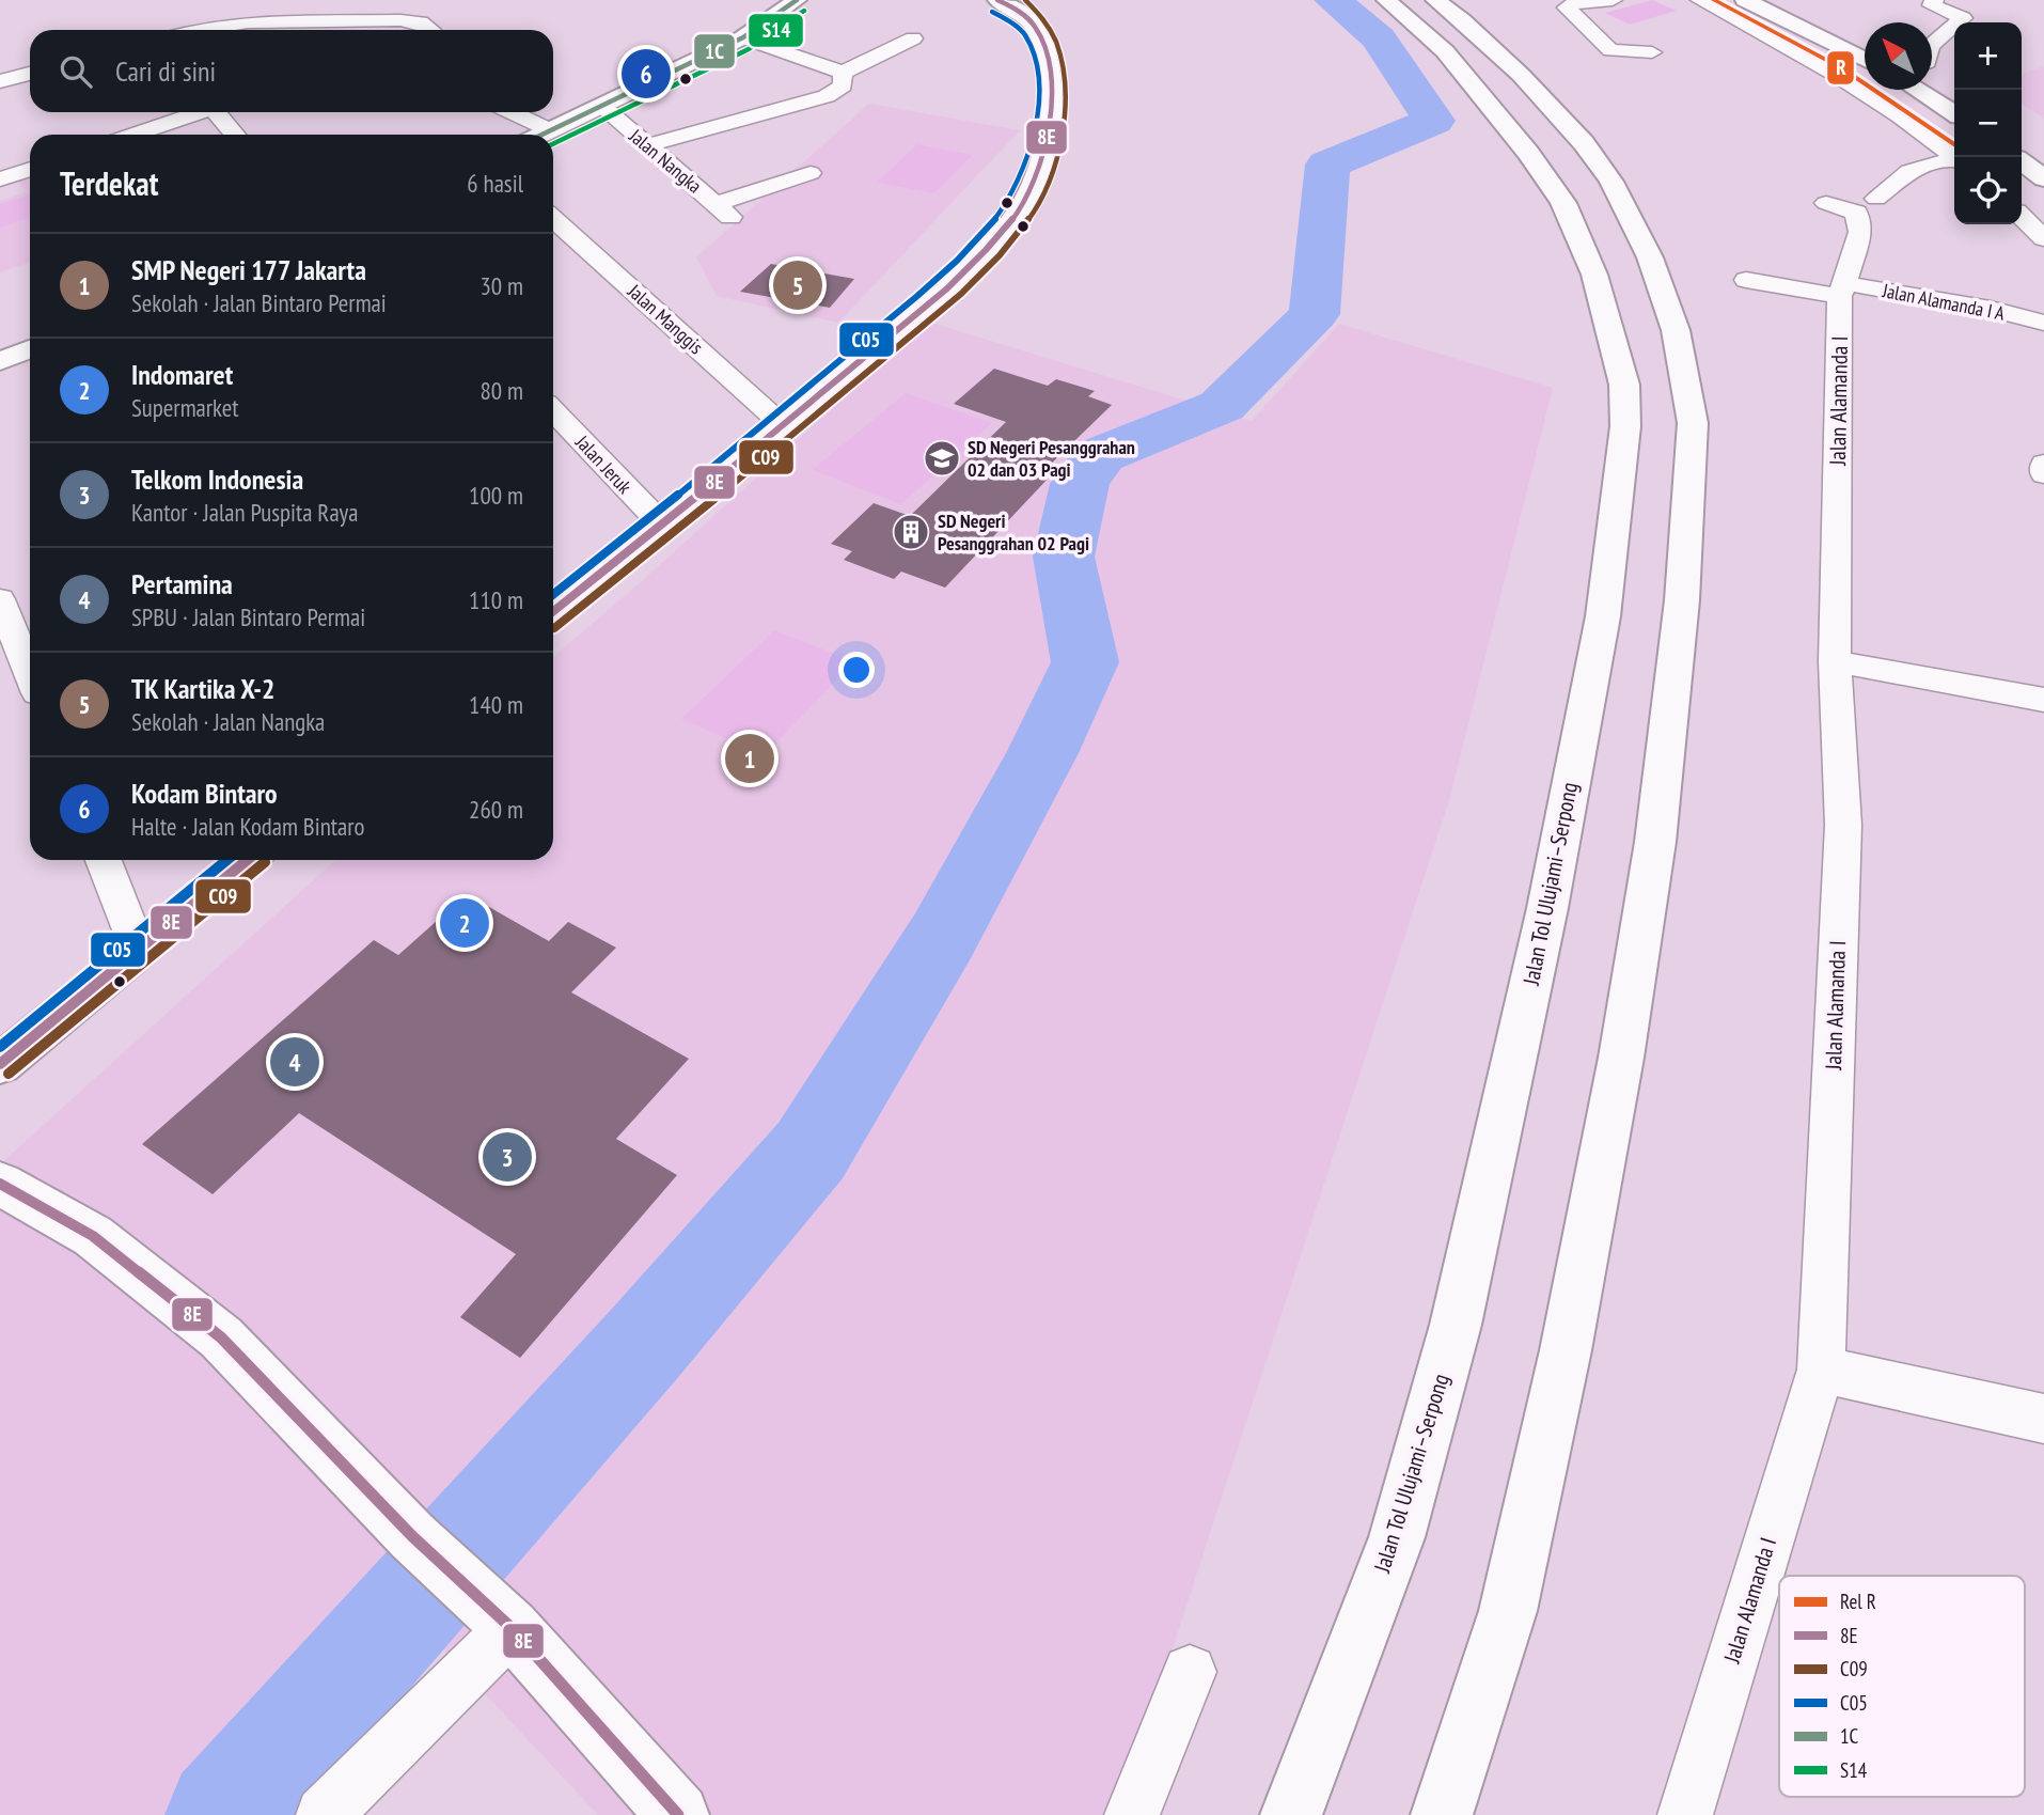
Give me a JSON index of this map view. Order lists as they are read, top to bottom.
{
  "streets": {
    "main road": ["Jalan Tol Ulujami–Serpong"],
    "street": [
      "Jalan Nangka",
      "Jalan Alamanda I A",
      "Jalan Manggis",
      "Jalan Alamanda I",
      "Jalan Jeruk"
    ]
  },
  "crossings": [
    ["Jalan Alamanda I A", "Jalan Alamanda I"]
  ],
  "places": {
    "school or university": ["SD Negeri Pesanggrahan 02 dan 03 Pagi"],
    "building": ["SD Negeri Pesanggrahan 02 Pagi"]
  },
  "lines": [
    "rail line R",
    "transit line 8E",
    "transit line C09",
    "transit line 1C",
    "transit line S14",
    "transit line C05"
  ],
  "legend": [
    "Rel R",
    "8E",
    "C09",
    "C05",
    "1C",
    "S14"
  ],
  "north": "top left",
  "page": {
    "map_buttons": ["+", "−"],
    "search": "Cari di sini",
    "pins": [
      "6",
      "5",
      "1",
      "2",
      "4",
      "3"
    ],
    "heading": ["Terdekat", "6 hasil"],
    "list": [
      {
        "mark": "1",
        "name": "SMP Negeri 177 Jakarta",
        "note": "Sekolah · Jalan Bintaro Permai",
        "value": "30 m"
      },
      {
        "mark": "2",
        "name": "Indomaret",
        "note": "Supermarket",
        "value": "80 m"
      },
      {
        "mark": "3",
        "name": "Telkom Indonesia",
        "note": "Kantor · Jalan Puspita Raya",
        "value": "100 m"
      },
      {
        "mark": "4",
        "name": "Pertamina",
        "note": "SPBU · Jalan Bintaro Permai",
        "value": "110 m"
      },
      {
        "mark": "5",
        "name": "TK Kartika X-2",
        "note": "Sekolah · Jalan Nangka",
        "value": "140 m"
      },
      {
        "mark": "6",
        "name": "Kodam Bintaro",
        "note": "Halte · Jalan Kodam Bintaro",
        "value": "260 m"
      }
    ]
  }
}
